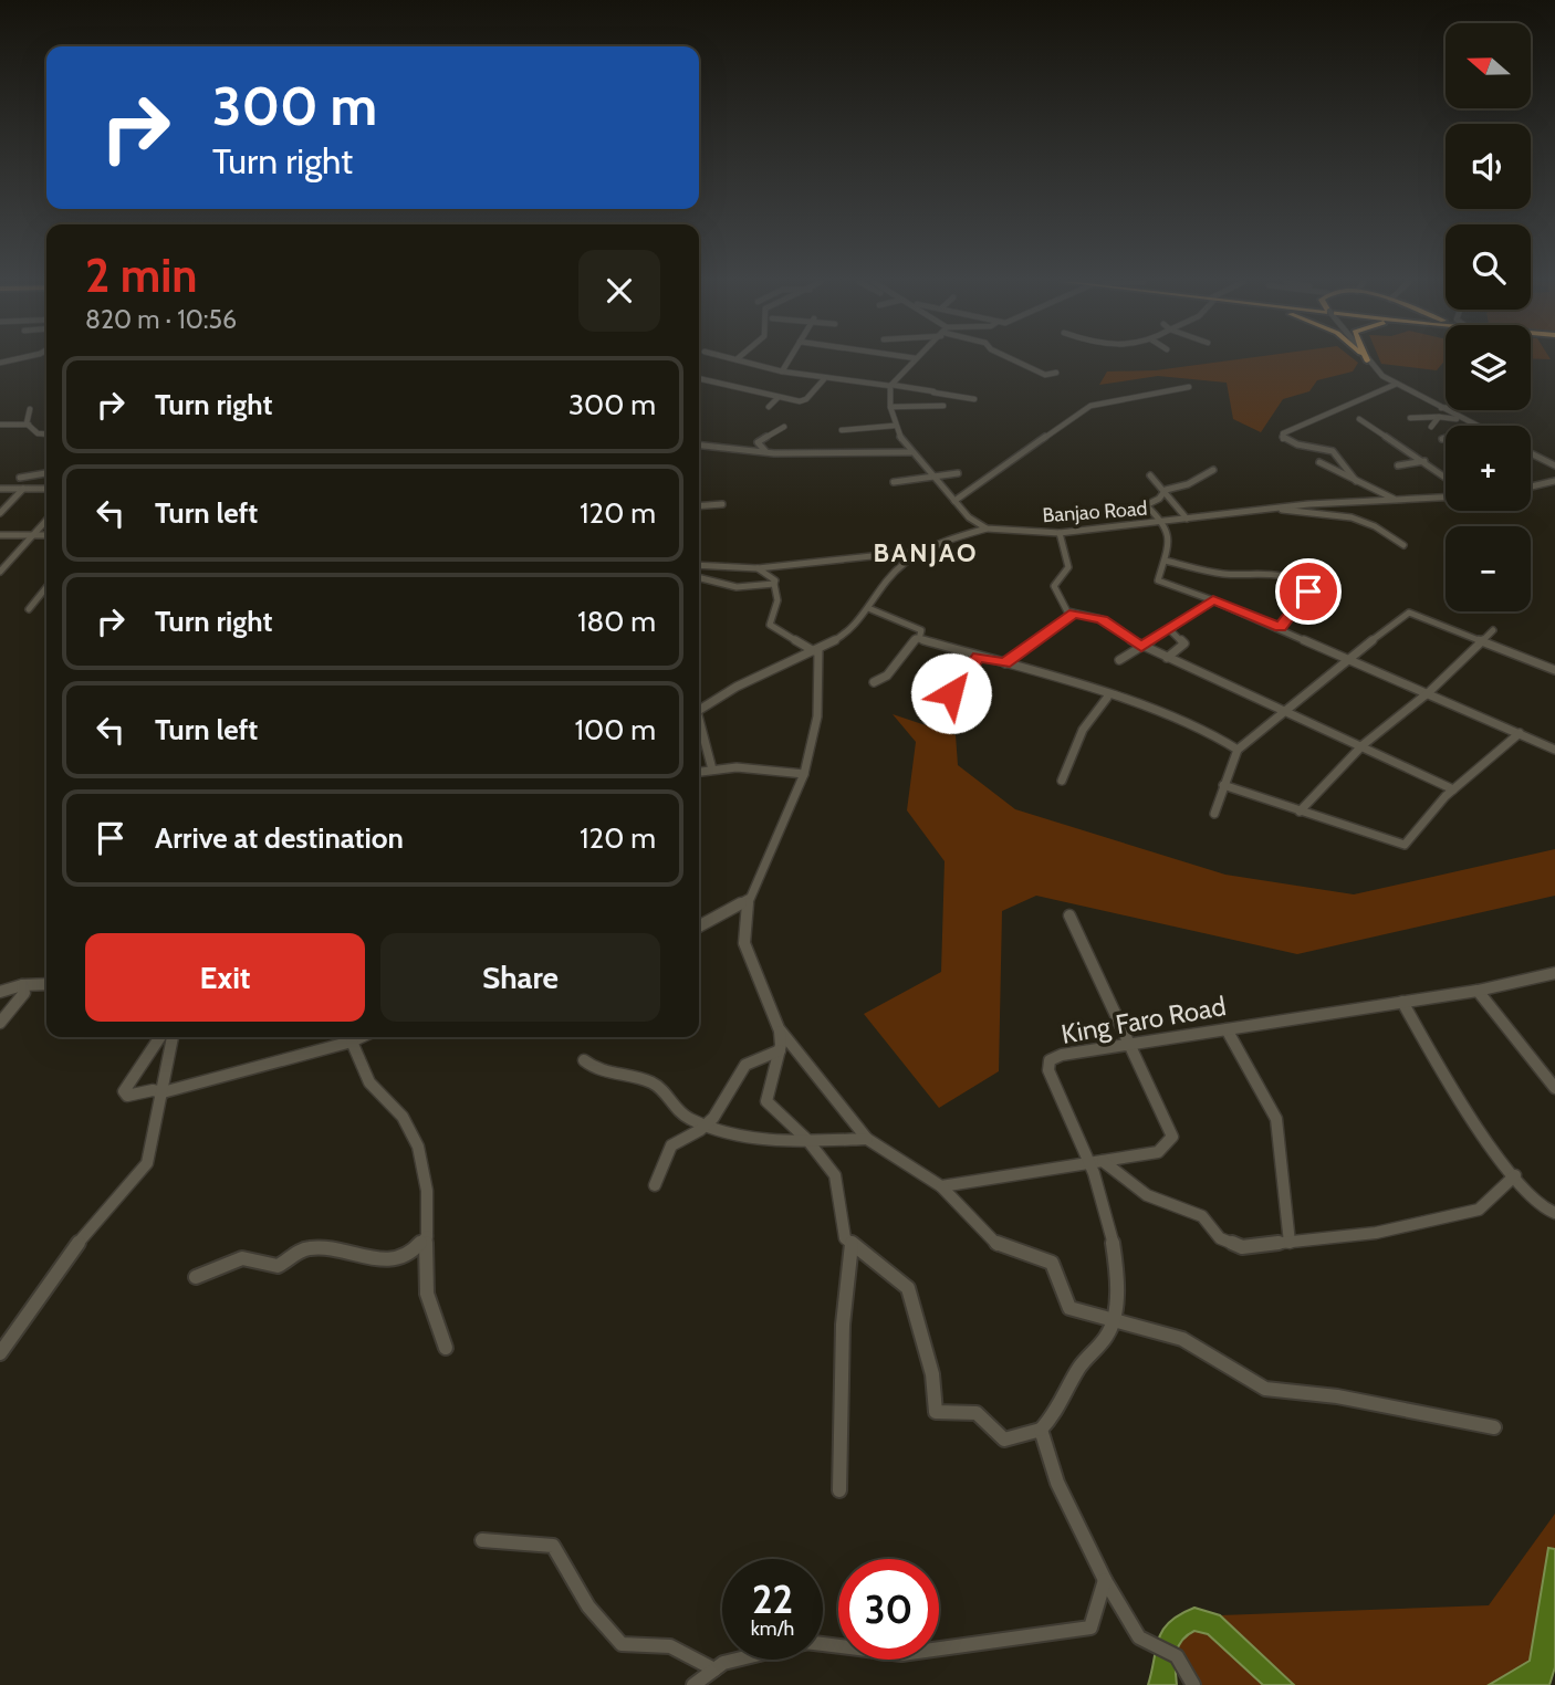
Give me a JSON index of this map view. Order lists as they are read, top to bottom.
{
  "streets": {
    "street": ["Banjao Road", "King Faro Road"]
  },
  "districts": ["BANJAO"],
  "north": "left",
  "page": {
    "map_buttons": ["+", "−"],
    "turn": ["300 m", "Turn right"],
    "heading": ["2 min", "820 m · 10:56"],
    "list": [
      {
        "name": "Turn right",
        "value": "300 m"
      },
      {
        "name": "Turn left",
        "value": "120 m"
      },
      {
        "name": "Turn right",
        "value": "180 m"
      },
      {
        "name": "Turn left",
        "value": "100 m"
      },
      {
        "name": "Arrive at destination",
        "value": "120 m"
      }
    ],
    "buttons": ["Exit", "Share"],
    "speed": "22 km/h",
    "limit": "30"
  }
}
